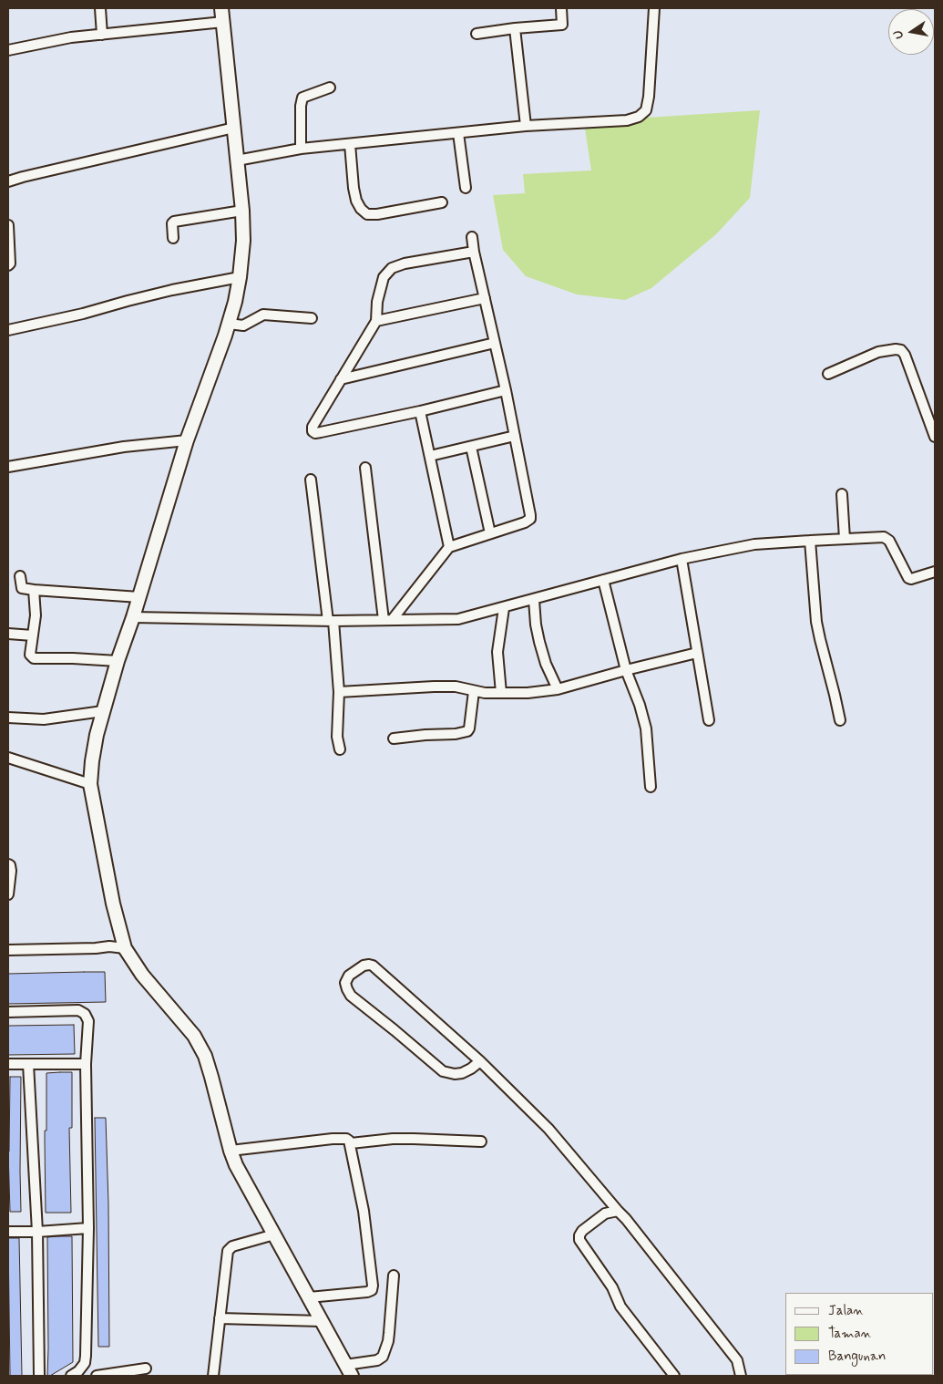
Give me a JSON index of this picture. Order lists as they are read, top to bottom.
{
  "legend": ["Jalan", "Taman", "Bangunan"],
  "north": "left"
}
